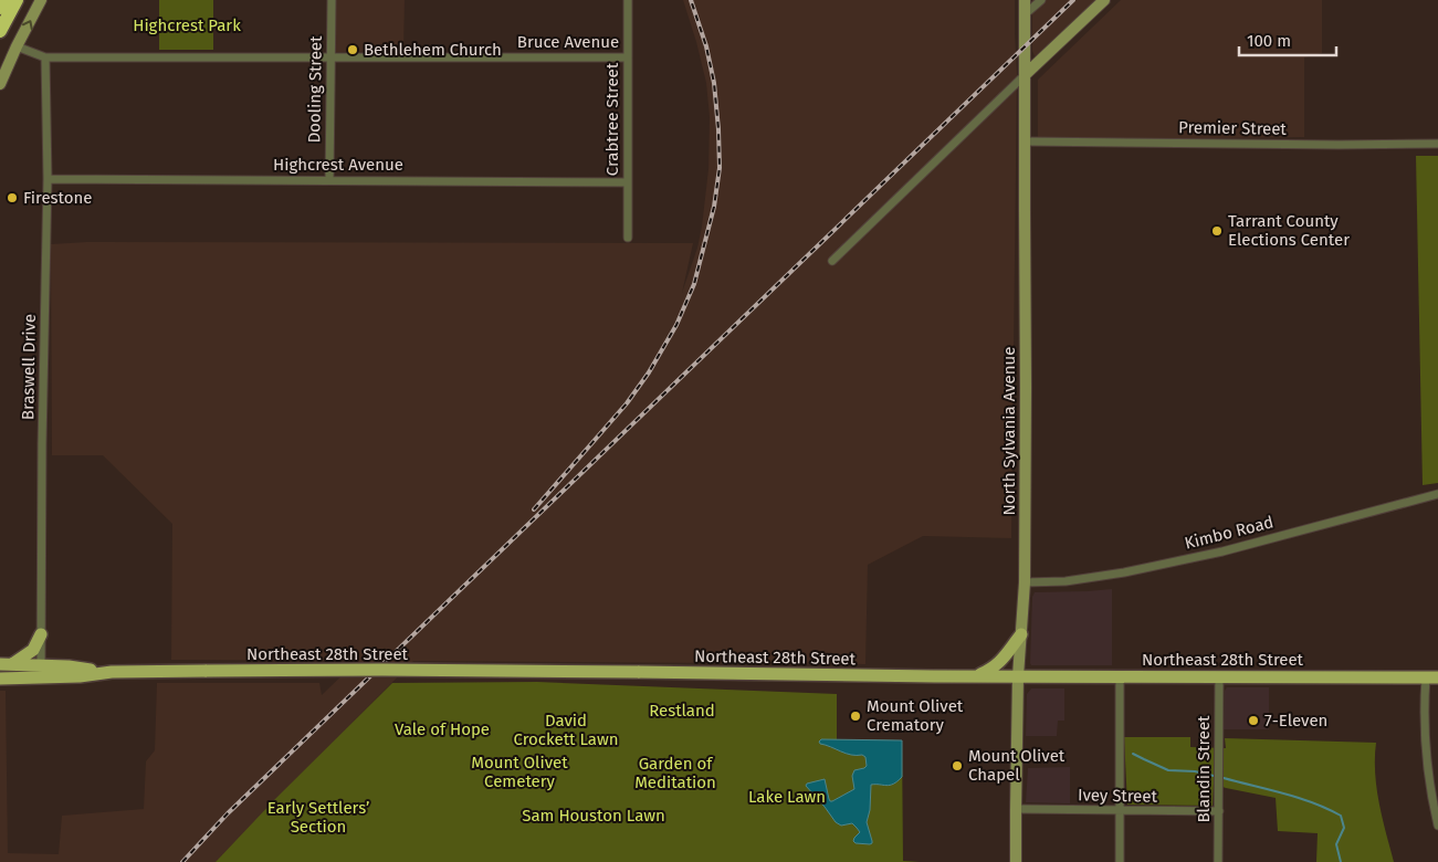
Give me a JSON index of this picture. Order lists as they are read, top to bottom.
{
  "streets": {
    "main road": ["North Sylvania Avenue", "Northeast 28th Street"],
    "street": [
      "Bruce Avenue",
      "Dooling Street",
      "Crabtree Street",
      "Premier Street",
      "Highcrest Avenue",
      "Braswell Drive",
      "Kimbo Road",
      "Blandin Street",
      "Ivey Street"
    ]
  },
  "crossings": [
    ["Bruce Avenue", "Dooling Street"],
    ["Bruce Avenue", "Crabtree Street"],
    ["Bruce Avenue", "Braswell Drive"],
    ["Dooling Street", "Highcrest Avenue"],
    ["Crabtree Street", "Highcrest Avenue"],
    ["Premier Street", "North Sylvania Avenue"],
    ["Highcrest Avenue", "Braswell Drive"],
    ["Braswell Drive", "Northeast 28th Street"],
    ["North Sylvania Avenue", "Kimbo Road"],
    ["North Sylvania Avenue", "Northeast 28th Street"],
    ["North Sylvania Avenue", "Ivey Street"],
    ["Northeast 28th Street", "Blandin Street"],
    ["Blandin Street", "Ivey Street"]
  ],
  "parks": [
    "Highcrest Park",
    "Restland",
    "David Crockett Lawn",
    "Vale of Hope",
    "Mount Olivet Cemetery",
    "Garden of Meditation",
    "Lake Lawn",
    "Early Settlers’ Section",
    "Sam Houston Lawn"
  ],
  "places": [
    "Bethlehem Church",
    "Firestone",
    "Tarrant County Elections Center",
    "Mount Olivet Crematory",
    "7-Eleven",
    "Mount Olivet Chapel"
  ],
  "scale_bar": "100 m"
}
